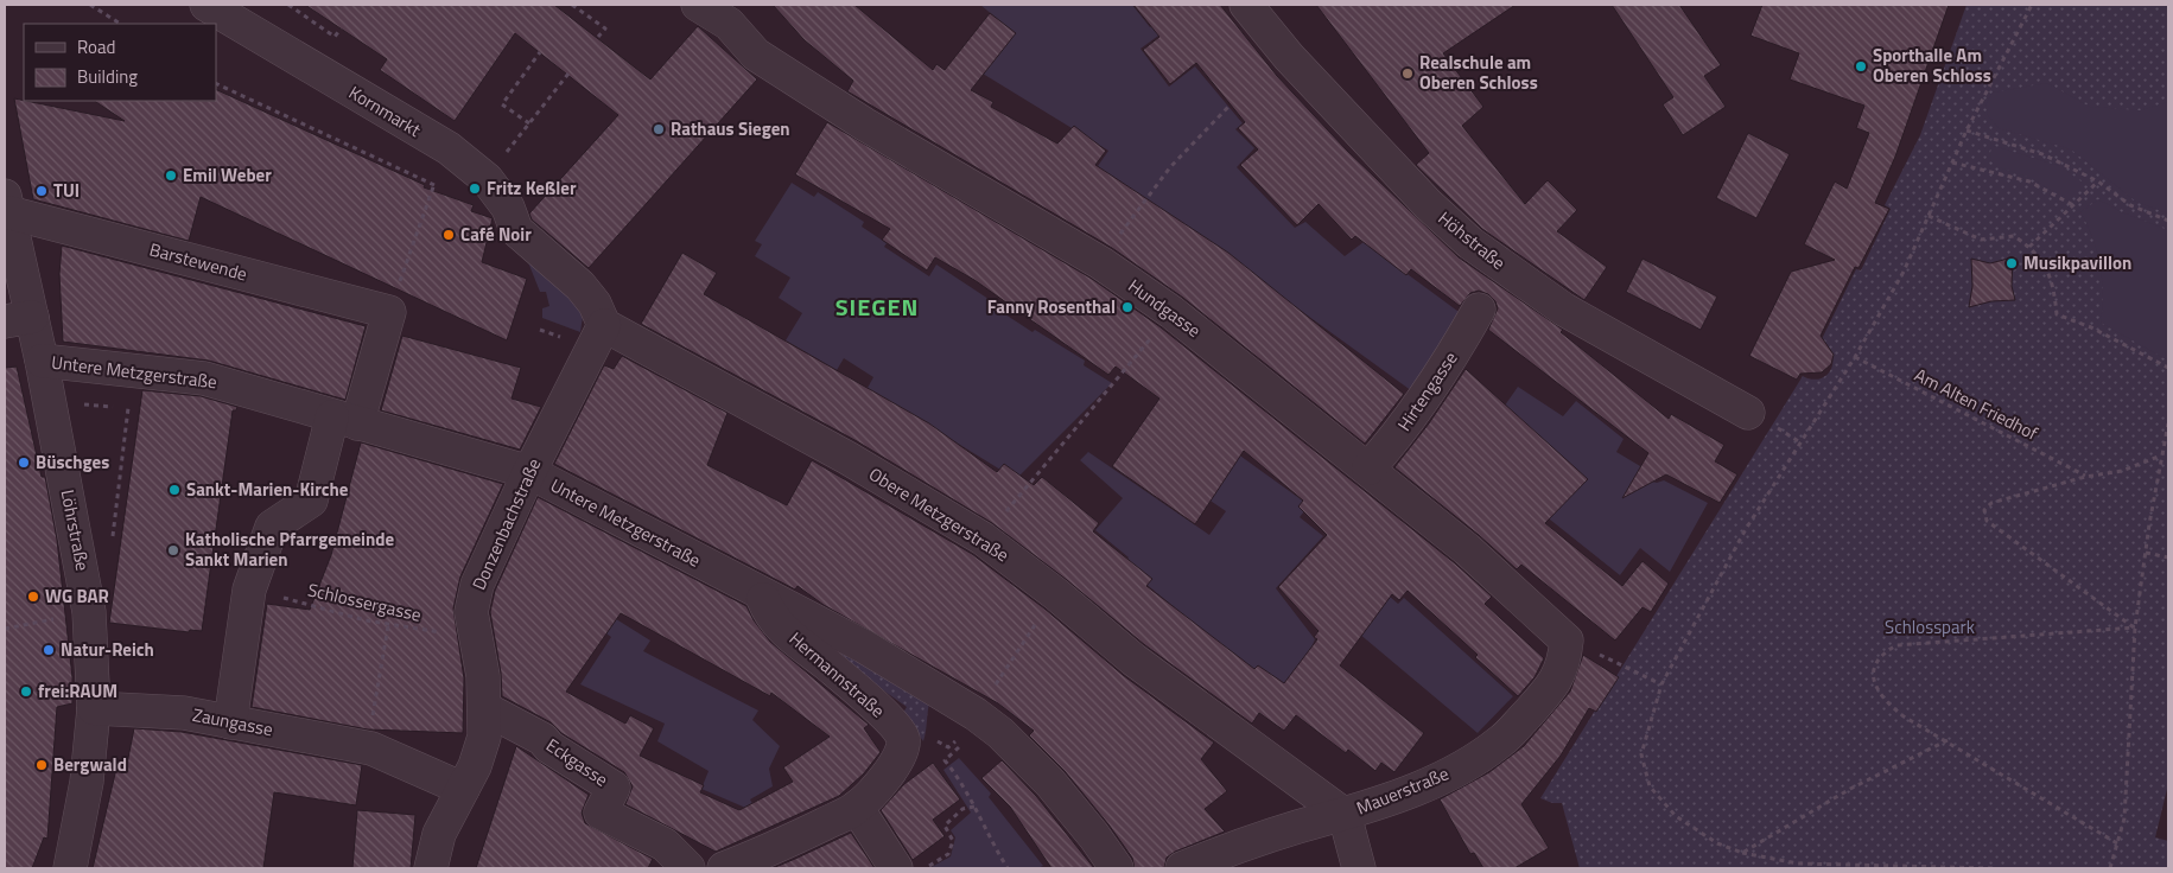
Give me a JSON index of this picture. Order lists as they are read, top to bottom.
{
  "streets": {
    "street": [
      "Kornmarkt",
      "Höhstraße",
      "Barstewende",
      "Hundgasse",
      "Untere Metzgerstraße",
      "Hirtengasse",
      "Obere Metzgerstraße",
      "Donzenbachstraße",
      "Löhrstraße",
      "Hermannstraße",
      "Zaungasse",
      "Eckgasse",
      "Mauerstraße"
    ],
    "path": ["Am Alten Friedhof", "Schlossergasse"]
  },
  "crossings": [
    ["Kornmarkt", "Obere Metzgerstraße"],
    ["Kornmarkt", "Donzenbachstraße"],
    ["Barstewende", "Löhrstraße"],
    ["Hundgasse", "Hirtengasse"],
    ["Hundgasse", "Mauerstraße"],
    ["Untere Metzgerstraße", "Donzenbachstraße"],
    ["Untere Metzgerstraße", "Löhrstraße"],
    ["Untere Metzgerstraße", "Hermannstraße"],
    ["Obere Metzgerstraße", "Donzenbachstraße"],
    ["Obere Metzgerstraße", "Mauerstraße"],
    ["Donzenbachstraße", "Schlossergasse"],
    ["Donzenbachstraße", "Zaungasse"],
    ["Donzenbachstraße", "Eckgasse"],
    ["Löhrstraße", "Zaungasse"]
  ],
  "districts": ["SIEGEN"],
  "parks": ["Schlosspark"],
  "places": [
    "Sporthalle Am Oberen Schloss",
    "Realschule am Oberen Schloss",
    "Rathaus Siegen",
    "Emil Weber",
    "Fritz Keßler",
    "TUI",
    "Café Noir",
    "Musikpavillon",
    "Fanny Rosenthal",
    "Büschges",
    "Sankt-Marien-Kirche",
    "Katholische Pfarrgemeinde Sankt Marien",
    "WG BAR",
    "Natur-Reich",
    "frei:RAUM",
    "Bergwald"
  ],
  "legend": ["Road", "Building"]
}
